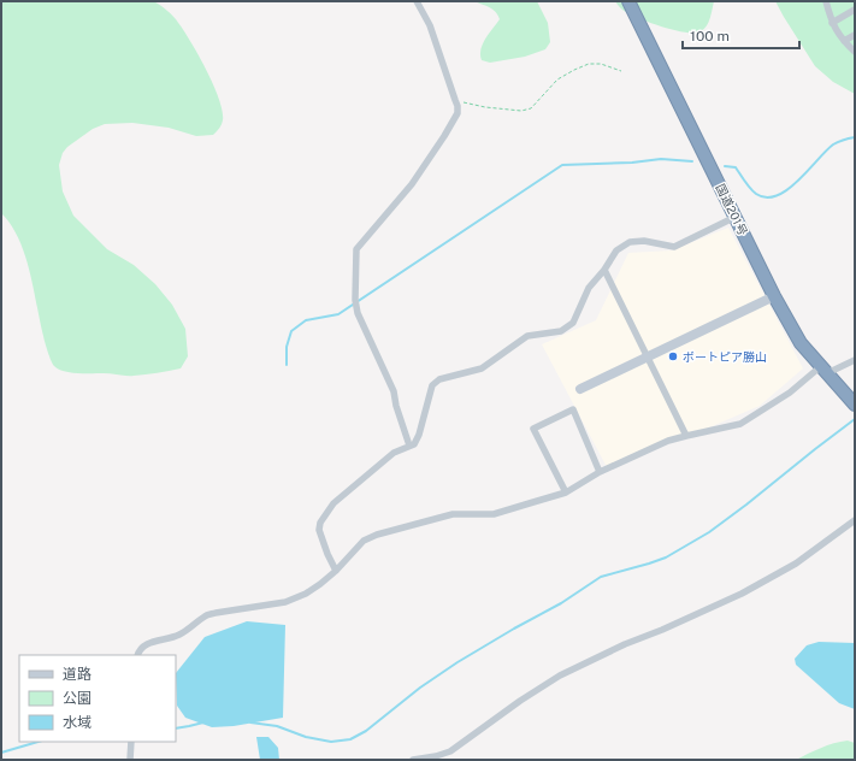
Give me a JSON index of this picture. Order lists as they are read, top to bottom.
{
  "streets": {
    "highway": ["国道201号"]
  },
  "places": ["ボートピア勝山"],
  "legend": ["道路", "公園", "水域"],
  "scale_bar": "100 m"
}
